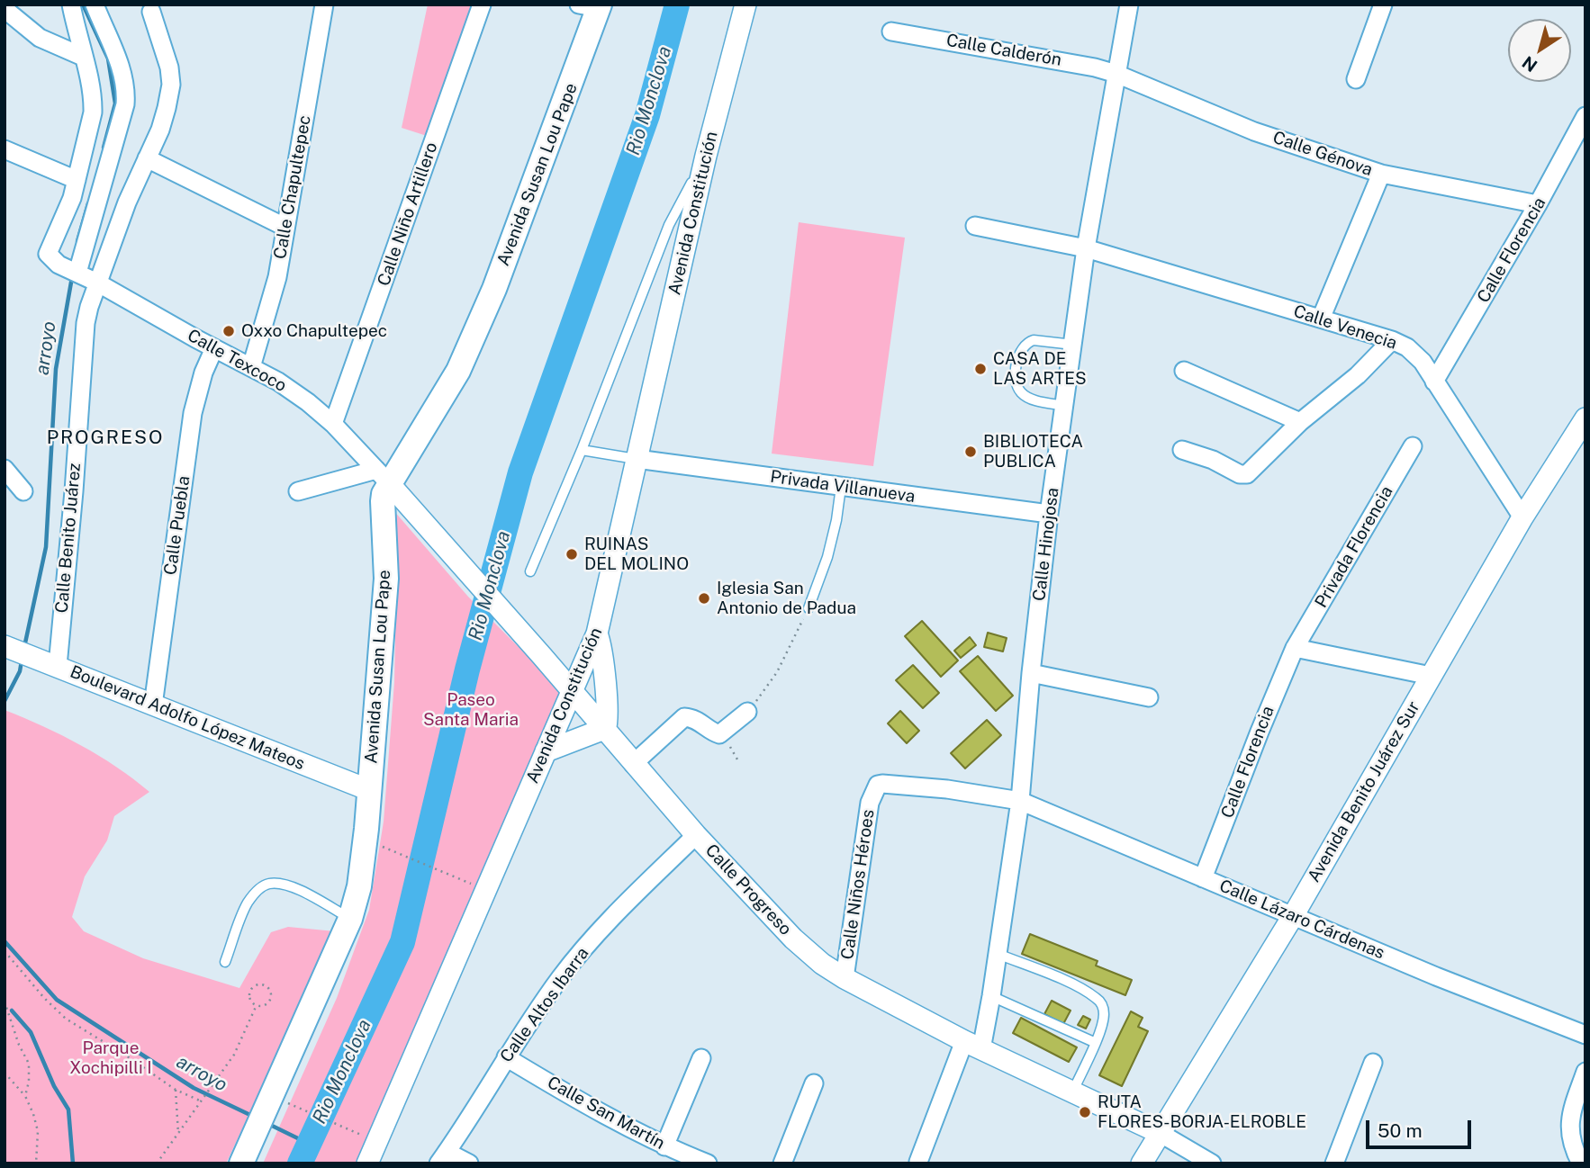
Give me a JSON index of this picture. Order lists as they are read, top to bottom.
{
  "streets": {
    "main road": ["Avenida Susan Lou Pape"],
    "street": [
      "Calle Calderón",
      "Calle Génova",
      "Calle Chapultepec",
      "Avenida Constitución",
      "Calle Niño Artillero",
      "Calle Florencia",
      "Calle Venecia",
      "Calle Texcoco",
      "Privada Villanueva",
      "Calle Puebla",
      "Calle Benito Juárez",
      "Calle Hinojosa",
      "Privada Florencia",
      "Boulevard Adolfo López Mateos",
      "Avenida Benito Juárez Sur",
      "Calle Niños Héroes",
      "Calle Progreso",
      "Calle Lázaro Cárdenas",
      "Calle Altos Ibarra",
      "Calle San Martín"
    ]
  },
  "crossings": [
    ["Calle Calderón", "Calle Génova"],
    ["Calle Calderón", "Calle Hinojosa"],
    ["Calle Génova", "Calle Florencia"],
    ["Calle Génova", "Calle Hinojosa"],
    ["Avenida Susan Lou Pape", "Calle Texcoco"],
    ["Avenida Susan Lou Pape", "Boulevard Adolfo López Mateos"],
    ["Avenida Susan Lou Pape", "Calle Progreso"],
    ["Calle Chapultepec", "Calle Texcoco"],
    ["Avenida Constitución", "Privada Villanueva"],
    ["Avenida Constitución", "Calle Progreso"],
    ["Calle Niño Artillero", "Calle Texcoco"],
    ["Calle Florencia", "Calle Venecia"],
    ["Calle Florencia", "Privada Florencia"],
    ["Calle Florencia", "Calle Lázaro Cárdenas"],
    ["Calle Venecia", "Calle Hinojosa"],
    ["Calle Venecia", "Avenida Benito Juárez Sur"],
    ["Calle Texcoco", "Calle Puebla"],
    ["Calle Texcoco", "Calle Benito Juárez"],
    ["Calle Texcoco", "Calle Progreso"],
    ["Privada Villanueva", "Calle Hinojosa"],
    ["Calle Puebla", "Boulevard Adolfo López Mateos"],
    ["Calle Benito Juárez", "Boulevard Adolfo López Mateos"],
    ["Calle Hinojosa", "Calle Niños Héroes"],
    ["Calle Hinojosa", "Calle Progreso"],
    ["Calle Hinojosa", "Calle Lázaro Cárdenas"],
    ["Avenida Benito Juárez Sur", "Calle Progreso"],
    ["Avenida Benito Juárez Sur", "Calle Lázaro Cárdenas"],
    ["Calle Niños Héroes", "Calle Progreso"],
    ["Calle Niños Héroes", "Calle Lázaro Cárdenas"],
    ["Calle Progreso", "Calle Altos Ibarra"],
    ["Calle Altos Ibarra", "Calle San Martín"]
  ],
  "districts": ["PROGRESO"],
  "water": ["Rio Monclova", "arroyo"],
  "parks": ["Paseo Santa Maria", "Parque Xochipilli I"],
  "places": [
    "Oxxo Chapultepec",
    "CASA DE LAS ARTES",
    "BIBLIOTECA PUBLICA",
    "RUINAS DEL MOLINO",
    "Iglesia San Antonio de Padua",
    "RUTA FLORES-BORJA-ELROBLE"
  ],
  "scale_bar": "50 m",
  "north": "bottom left"
}
